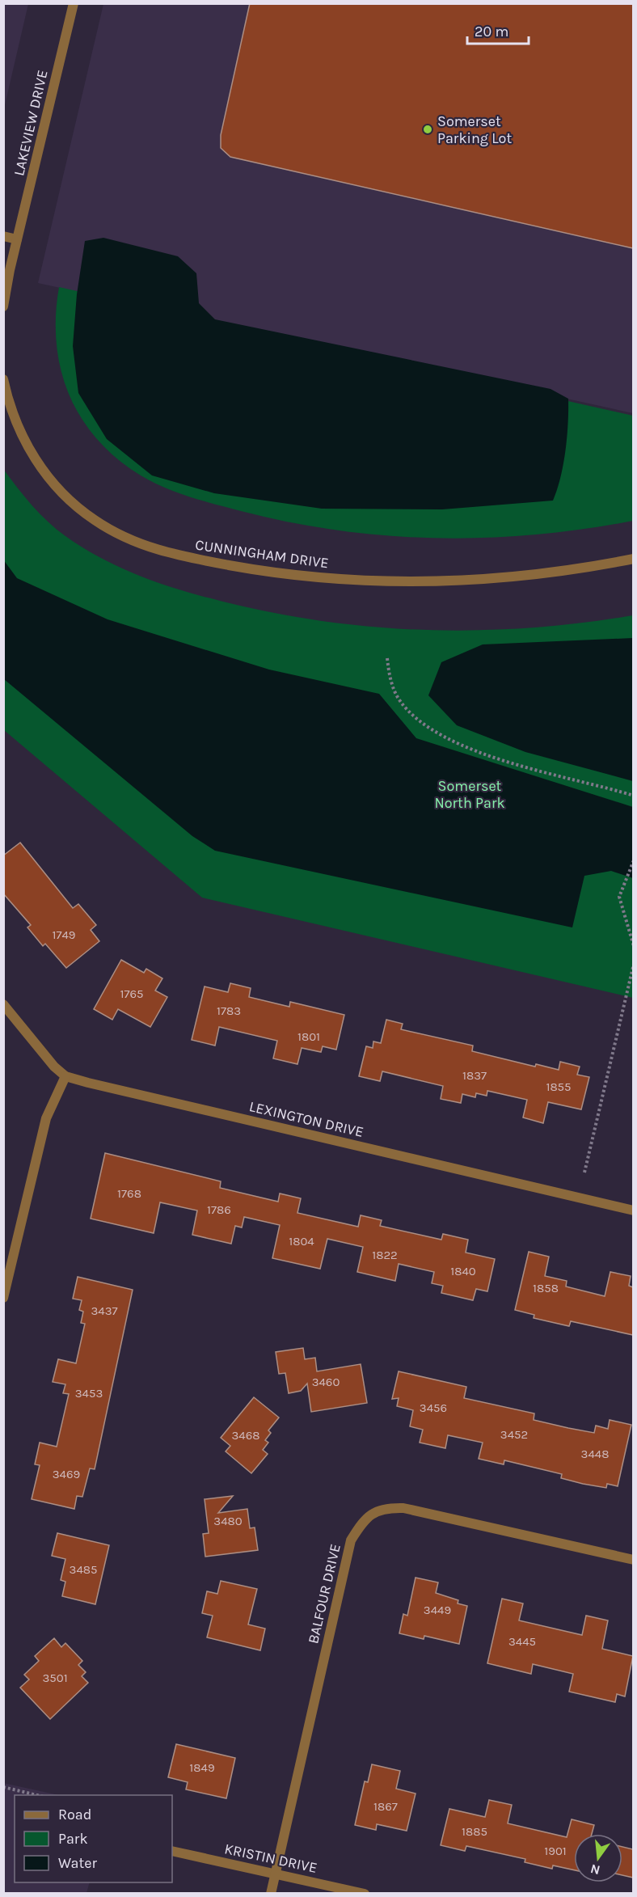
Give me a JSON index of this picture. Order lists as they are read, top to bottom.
{
  "streets": {
    "street": [
      "LAKEVIEW DRIVE",
      "CUNNINGHAM DRIVE",
      "LEXINGTON DRIVE",
      "BALFOUR DRIVE",
      "KRISTIN DRIVE"
    ]
  },
  "crossings": [
    ["BALFOUR DRIVE", "KRISTIN DRIVE"]
  ],
  "parks": ["Somerset North Park"],
  "places": ["Somerset Parking Lot"],
  "house_numbers": [
    "1749",
    "1765",
    "1783",
    "1801",
    "1837",
    "1855",
    "1768",
    "1786",
    "1804",
    "1822",
    "1840",
    "1858",
    "3437",
    "3460",
    "3453",
    "3456",
    "3452",
    "3468",
    "3448",
    "3469",
    "3480",
    "3485",
    "3449",
    "3445",
    "3501",
    "1849",
    "1867",
    "1885",
    "1901"
  ],
  "legend": ["Road", "Park", "Water"],
  "scale_bar": "20 m",
  "north": "bottom"
}
